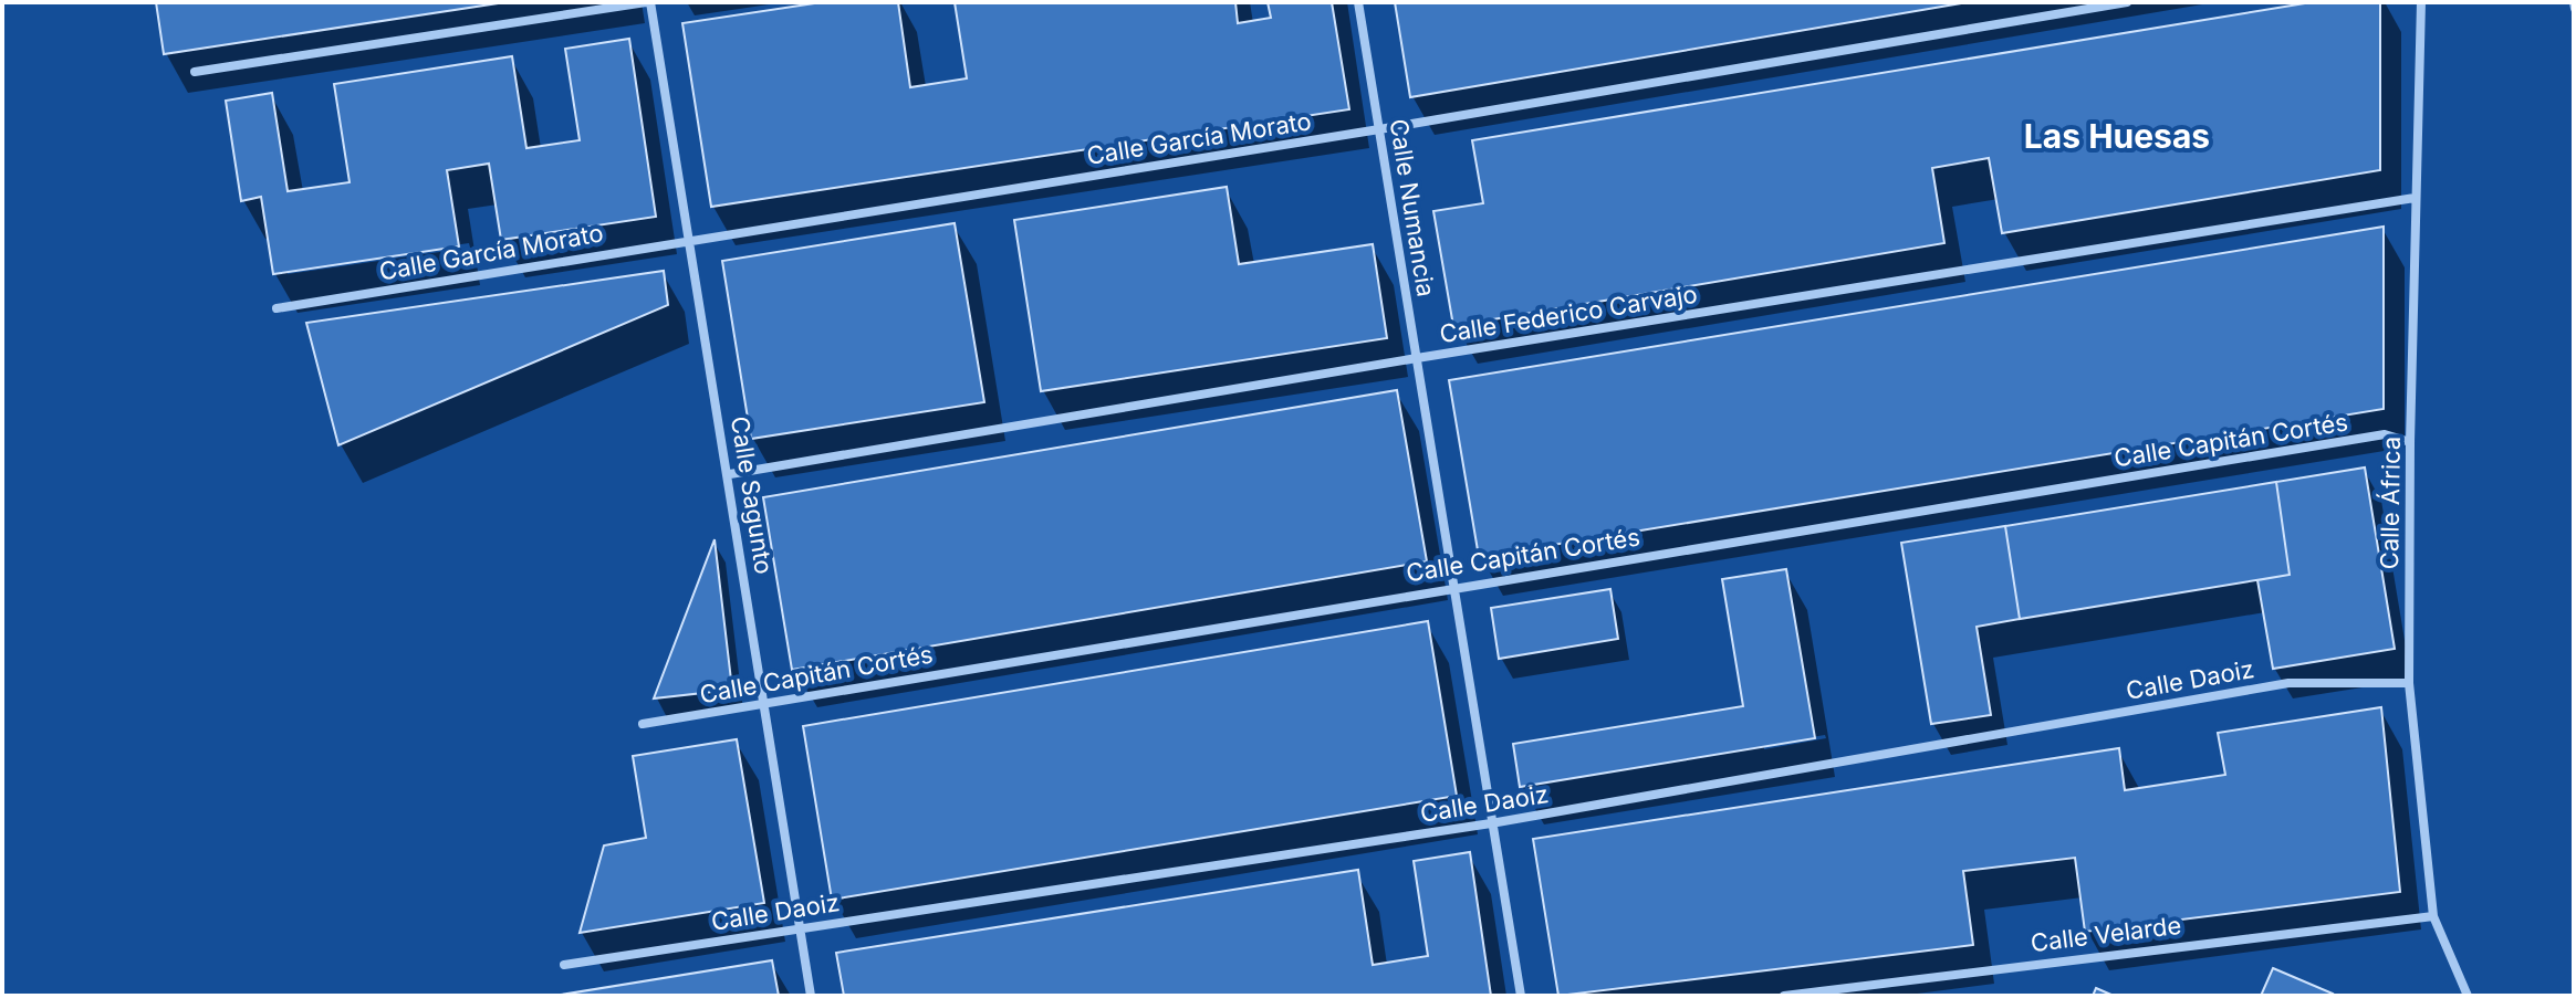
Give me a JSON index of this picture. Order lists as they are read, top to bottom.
{
  "streets": {
    "street": [
      "Calle García Morato",
      "Calle Numancia",
      "Calle Federico Carvajo",
      "Calle Capitán Cortés",
      "Calle Sagunto",
      "Calle África",
      "Calle Daoiz",
      "Calle Velarde"
    ]
  },
  "crossings": [
    ["Calle García Morato", "Calle Numancia"],
    ["Calle García Morato", "Calle Sagunto"],
    ["Calle Numancia", "Calle Federico Carvajo"],
    ["Calle Numancia", "Calle Capitán Cortés"],
    ["Calle Numancia", "Calle Daoiz"],
    ["Calle Federico Carvajo", "Calle Sagunto"],
    ["Calle Federico Carvajo", "Calle África"],
    ["Calle Capitán Cortés", "Calle Sagunto"],
    ["Calle Capitán Cortés", "Calle África"],
    ["Calle Sagunto", "Calle Daoiz"],
    ["Calle África", "Calle Daoiz"],
    ["Calle África", "Calle Velarde"]
  ],
  "districts": ["Las Huesas"]
}
